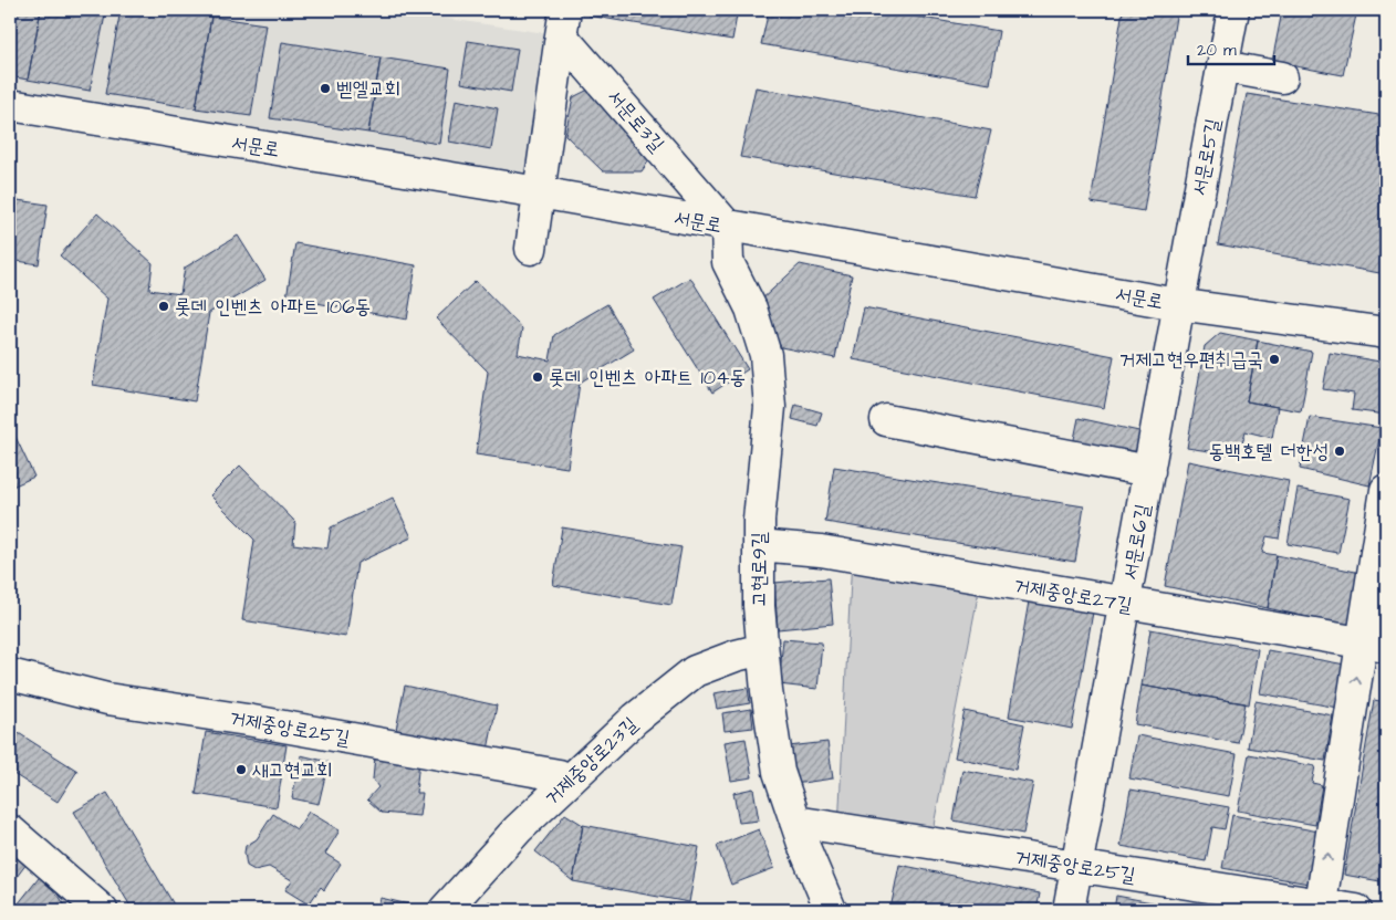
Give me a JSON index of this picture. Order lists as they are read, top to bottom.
{
  "streets": {
    "street": [
      "서문로3길",
      "서문로",
      "서문로5길",
      "서문로6길",
      "고현로9길",
      "거제중앙로27길",
      "거제중앙로25길",
      "거제중앙로23길"
    ]
  },
  "crossings": [
    ["서문로3길", "서문로"],
    ["서문로3길", "고현로9길"],
    ["서문로", "서문로5길"],
    ["서문로", "서문로6길"],
    ["서문로", "고현로9길"],
    ["서문로5길", "서문로6길"],
    ["서문로6길", "거제중앙로27길"],
    ["서문로6길", "거제중앙로25길"],
    ["고현로9길", "거제중앙로27길"],
    ["고현로9길", "거제중앙로25길"],
    ["고현로9길", "거제중앙로23길"],
    ["거제중앙로25길", "거제중앙로23길"]
  ],
  "places": [
    "벧엘교회",
    "롯데 인벤츠 아파트 106동",
    "거제고현우편취급국",
    "롯데 인벤츠 아파트 104동",
    "동백호텔 더한성",
    "새고현교회"
  ],
  "scale_bar": "20 m"
}
